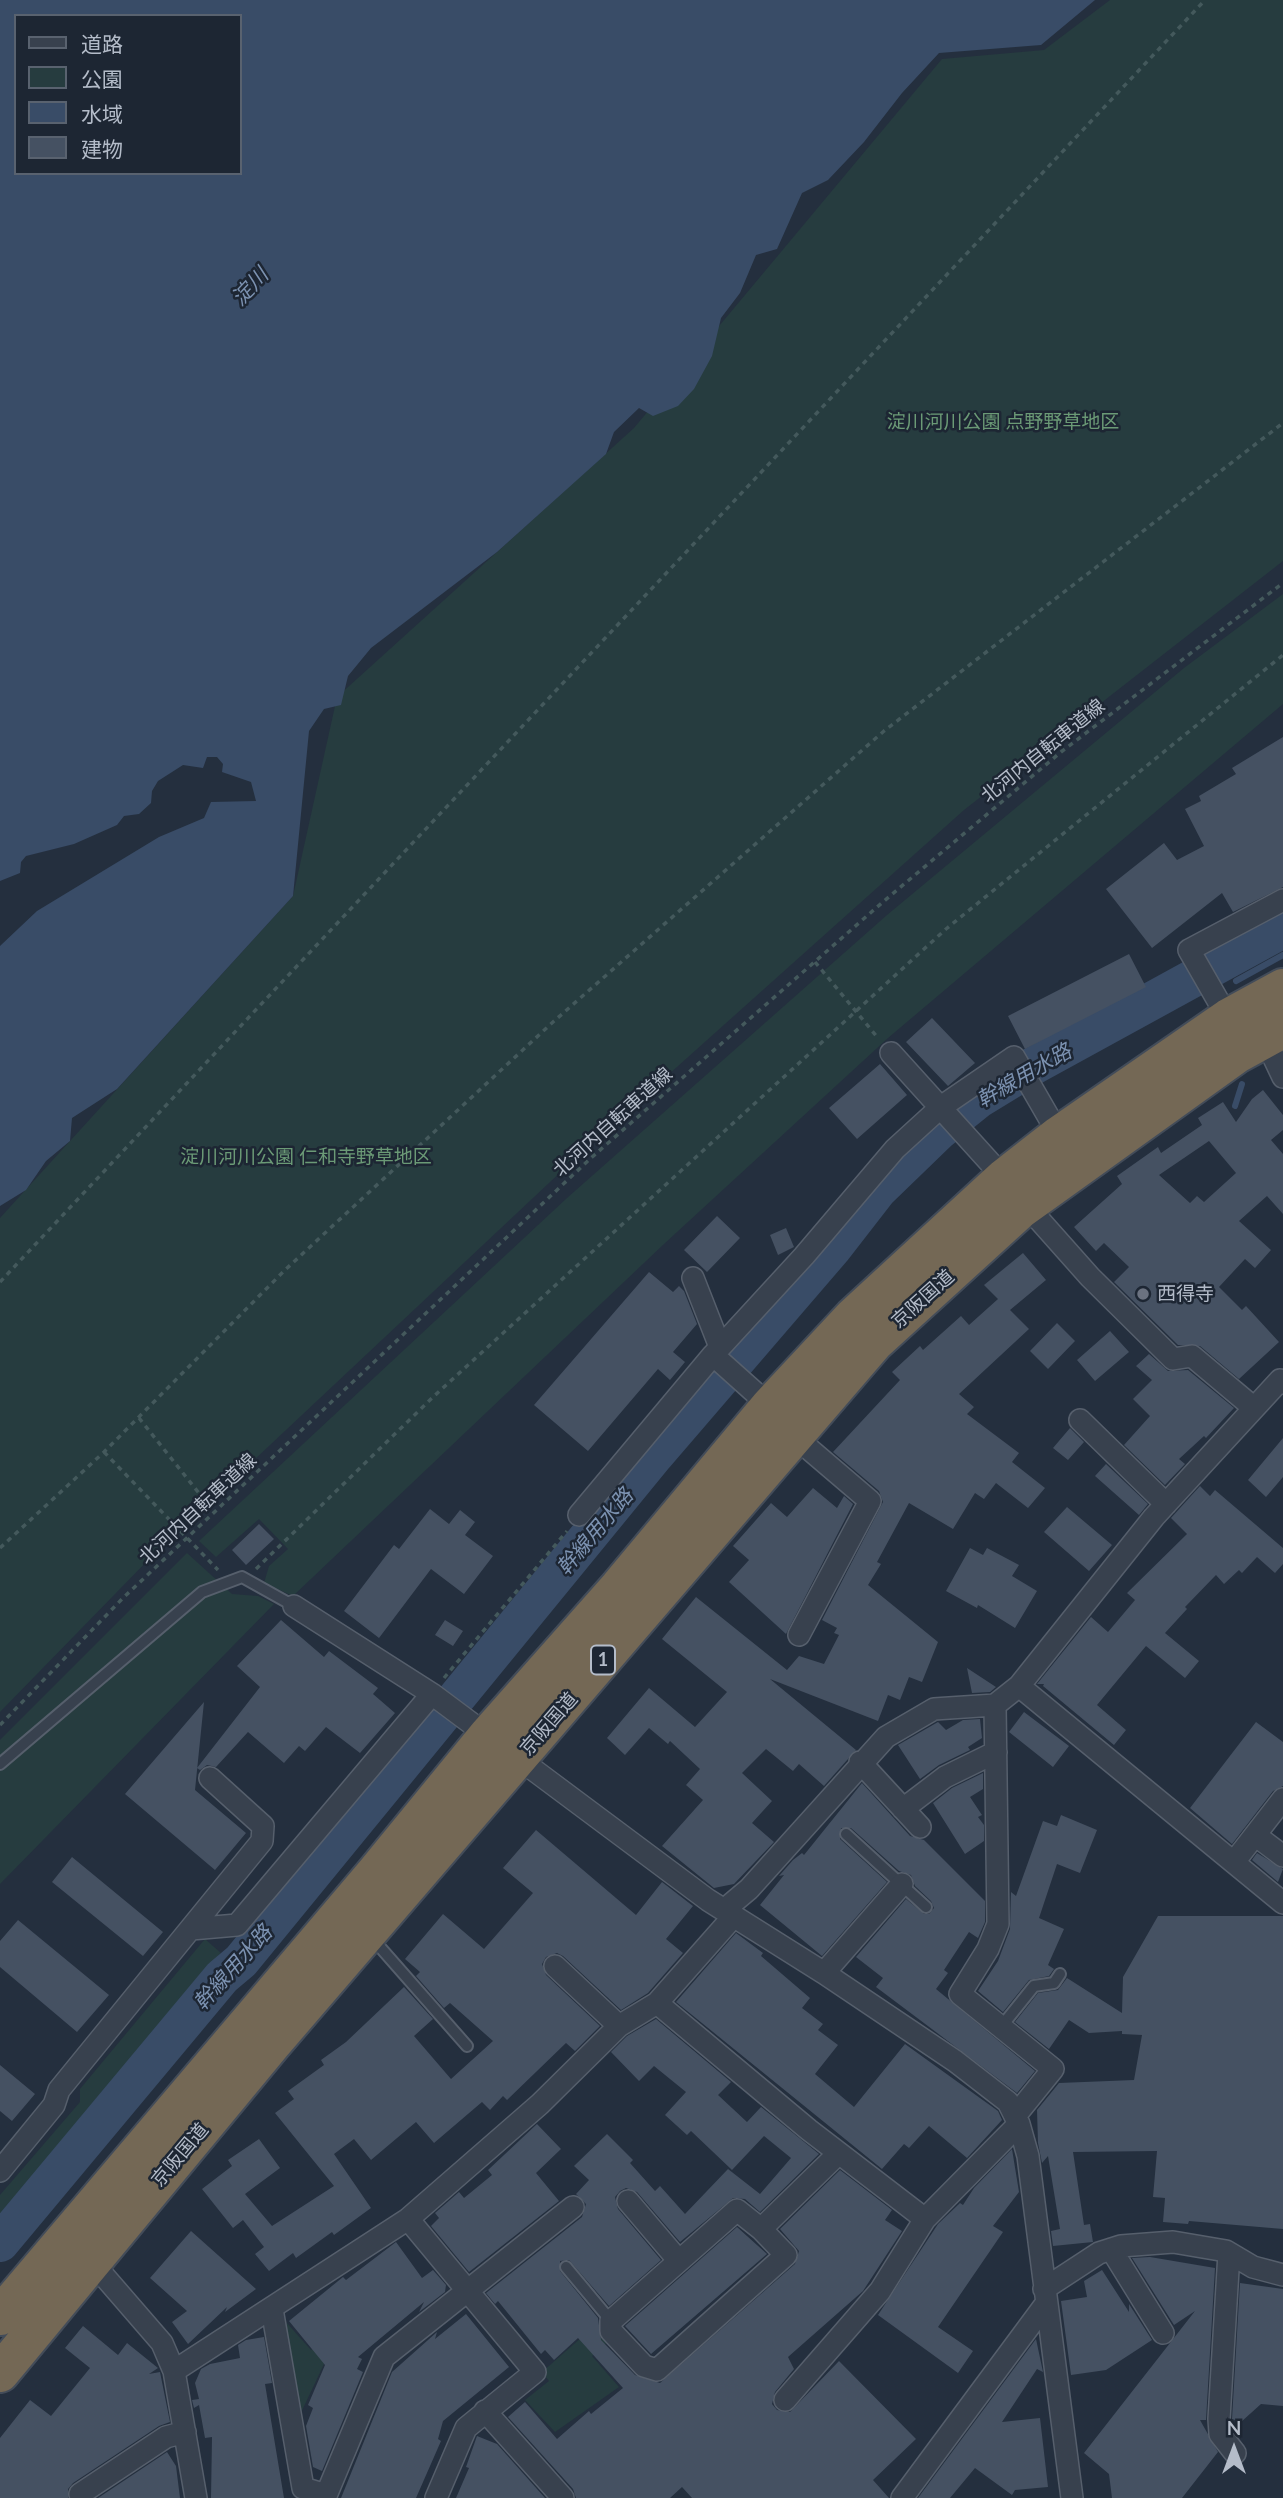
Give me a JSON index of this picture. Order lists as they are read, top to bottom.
{
  "streets": {
    "highway": ["京阪国道", "1"],
    "path": ["北河内自転車道線"]
  },
  "water": ["淀川", "幹線用水路"],
  "parks": ["淀川河川公園 点野野草地区", "淀川河川公園 仁和寺野草地区"],
  "places": ["西得寺"],
  "legend": [
    "道路",
    "公園",
    "水域",
    "建物"
  ],
  "north": "top"
}
